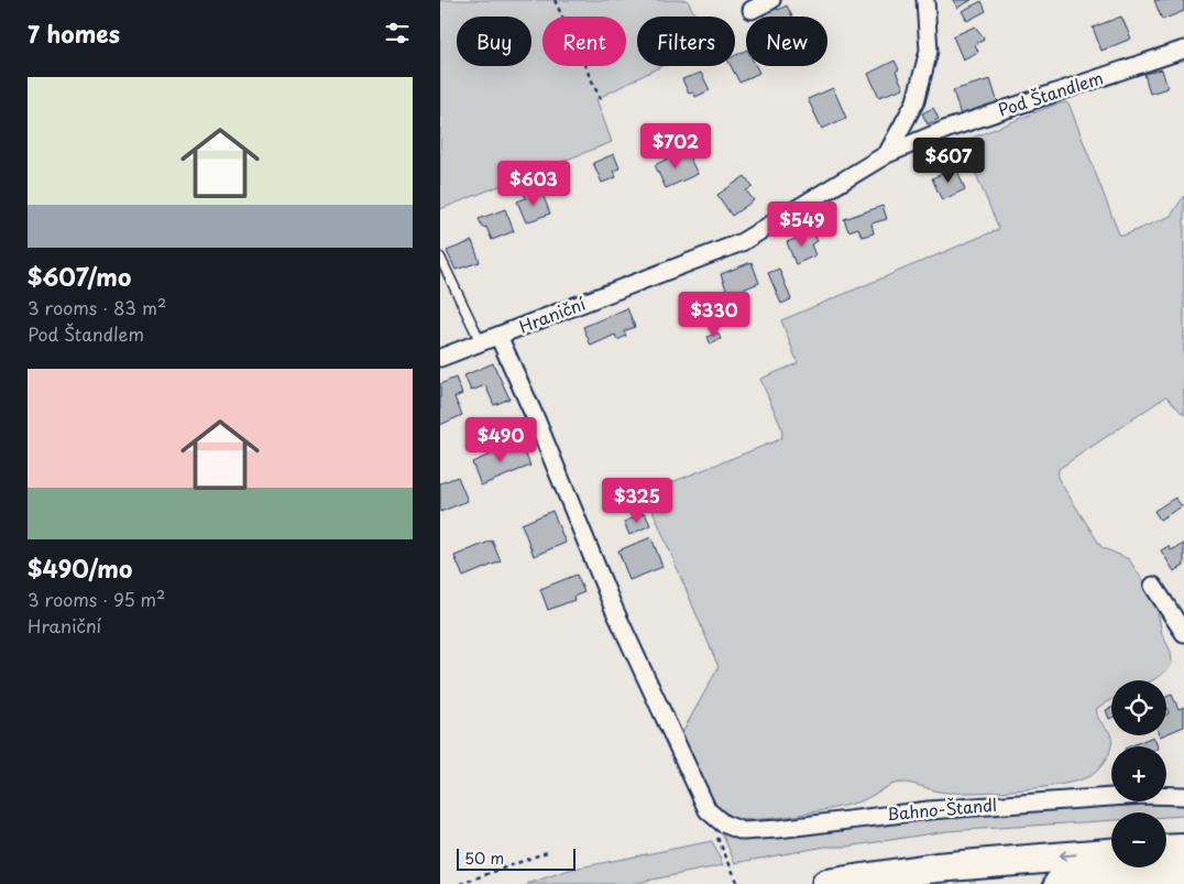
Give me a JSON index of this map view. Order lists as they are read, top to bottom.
{
  "streets": {
    "street": ["Pod Štandlem", "Hraniční", "Bahno-Štandl"]
  },
  "crossings": [
    ["Pod Štandlem", "Hraniční"],
    ["Hraniční", "Bahno-Štandl"]
  ],
  "scale_bar": "50 m",
  "page": {
    "heading": "7 homes",
    "chip": [
      "Buy",
      "Rent",
      "Filters",
      "New"
    ],
    "list": [
      {
        "name": "$607/mo",
        "note": "3 rooms · 83 m² · Pod Štandlem"
      },
      {
        "name": "$490/mo",
        "note": "3 rooms · 95 m² · Hraniční"
      }
    ],
    "price": [
      "$702",
      "$607",
      "$603",
      "$549",
      "$330",
      "$490",
      "$325"
    ],
    "map_buttons": ["+", "−"],
    "scale": "50 m"
  }
}
